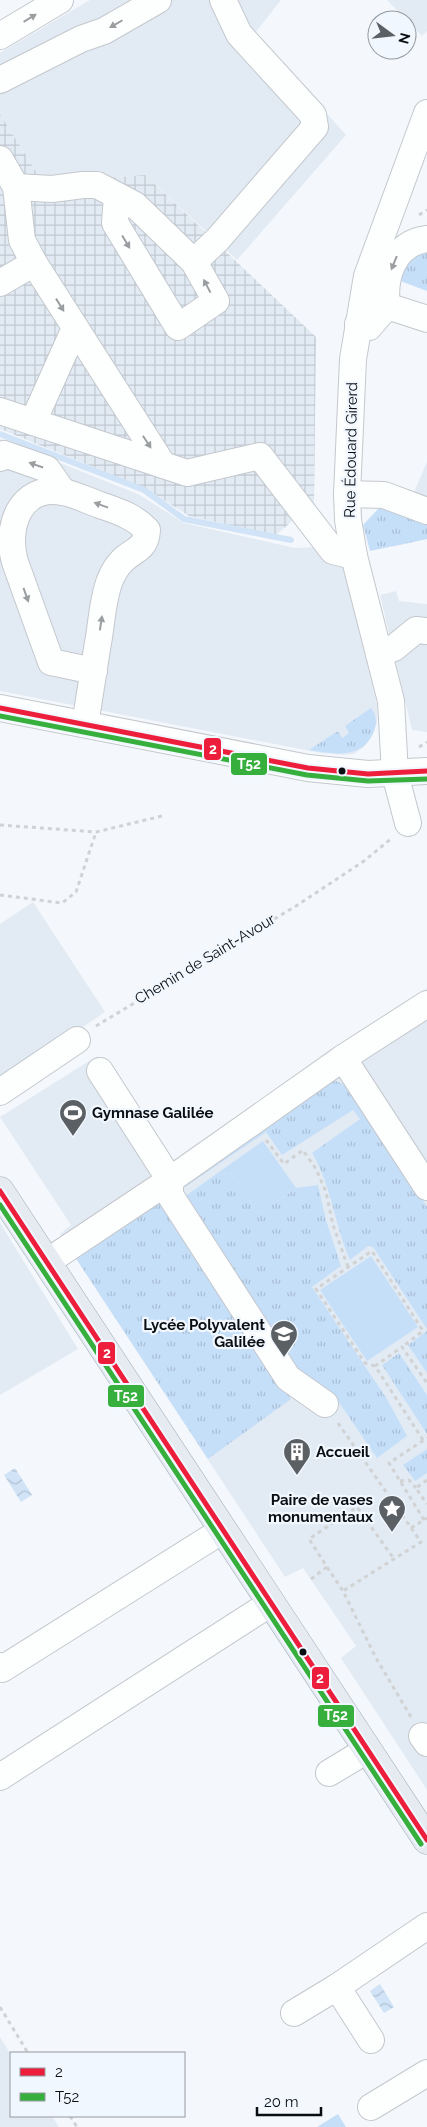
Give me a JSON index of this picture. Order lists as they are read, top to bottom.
{
  "streets": {
    "street": ["Rue Édouard Girerd"],
    "path": ["Chemin de Saint-Avour"]
  },
  "crossings": [
    ["Rue Édouard Girerd", "Chemin de Saint-Avour"]
  ],
  "places": {
    "sports": ["Gymnase Galilée"],
    "school or university": ["Lycée Polyvalent Galilée"],
    "building": ["Accueil"],
    "place": ["Paire de vases monumentaux"]
  },
  "lines": ["transit line 2", "transit line T52"],
  "legend": ["2", "T52"],
  "scale_bar": "20 m",
  "north": "right"
}
